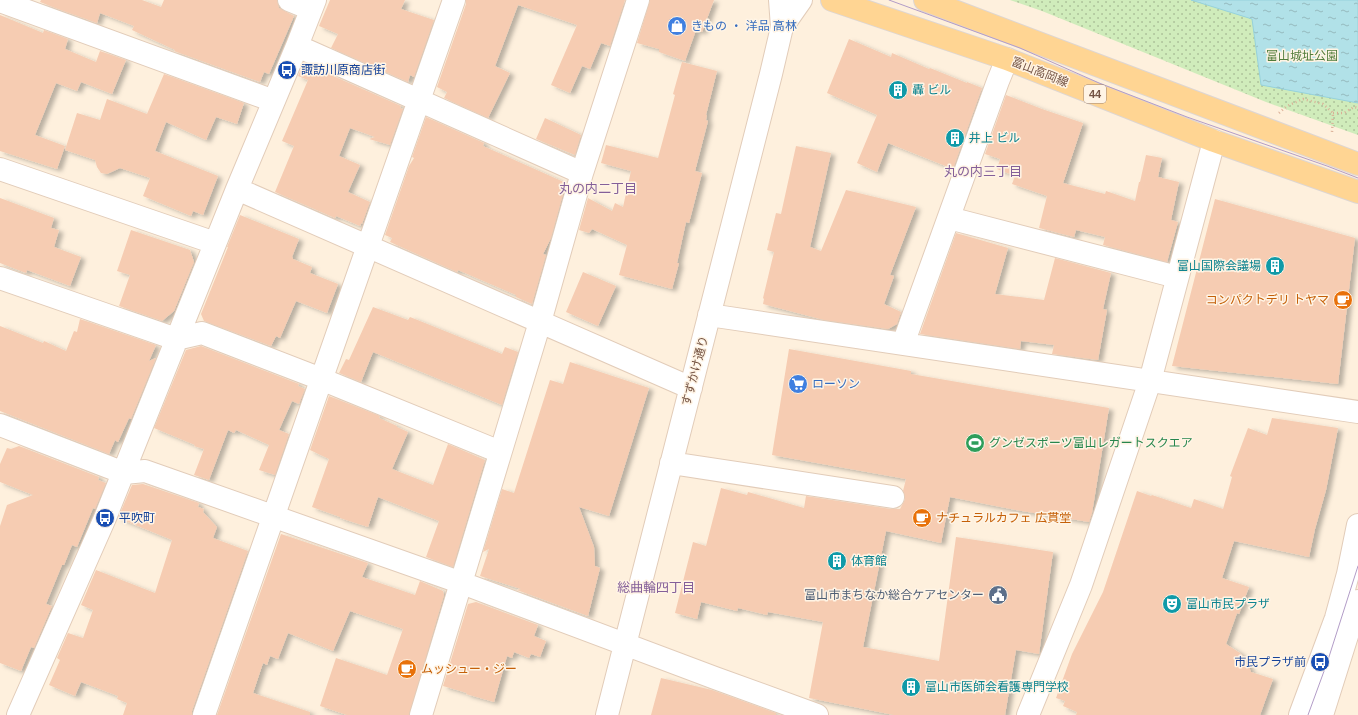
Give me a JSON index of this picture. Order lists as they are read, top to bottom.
{
  "streets": {
    "main road": ["富山高岡線", "44"],
    "street": ["すずかけ通り"]
  },
  "districts": ["丸の内三丁目", "丸の内二丁目", "総曲輪四丁目"],
  "parks": ["富山城址公園"],
  "places": {
    "shop": ["きもの ・ 洋品 高林"],
    "bus stop": ["諏訪川原商店街", "平吹町", "市民プラザ前"],
    "building": [
      "轟 ビル",
      "井上 ビル",
      "富山国際会議場",
      "体育館",
      "富山市医師会看護専門学校"
    ],
    "cafe": ["コンパクトデリ トヤマ", "ナチュラルカフェ 広貫堂", "ムッシュー・ジー"],
    "supermarket": ["ローソン"],
    "sports": ["グンゼスポーツ富山レガートスクエア"],
    "public building": ["富山市まちなか総合ケアセンター"],
    "theatre": ["富山市民プラザ"]
  }
}
